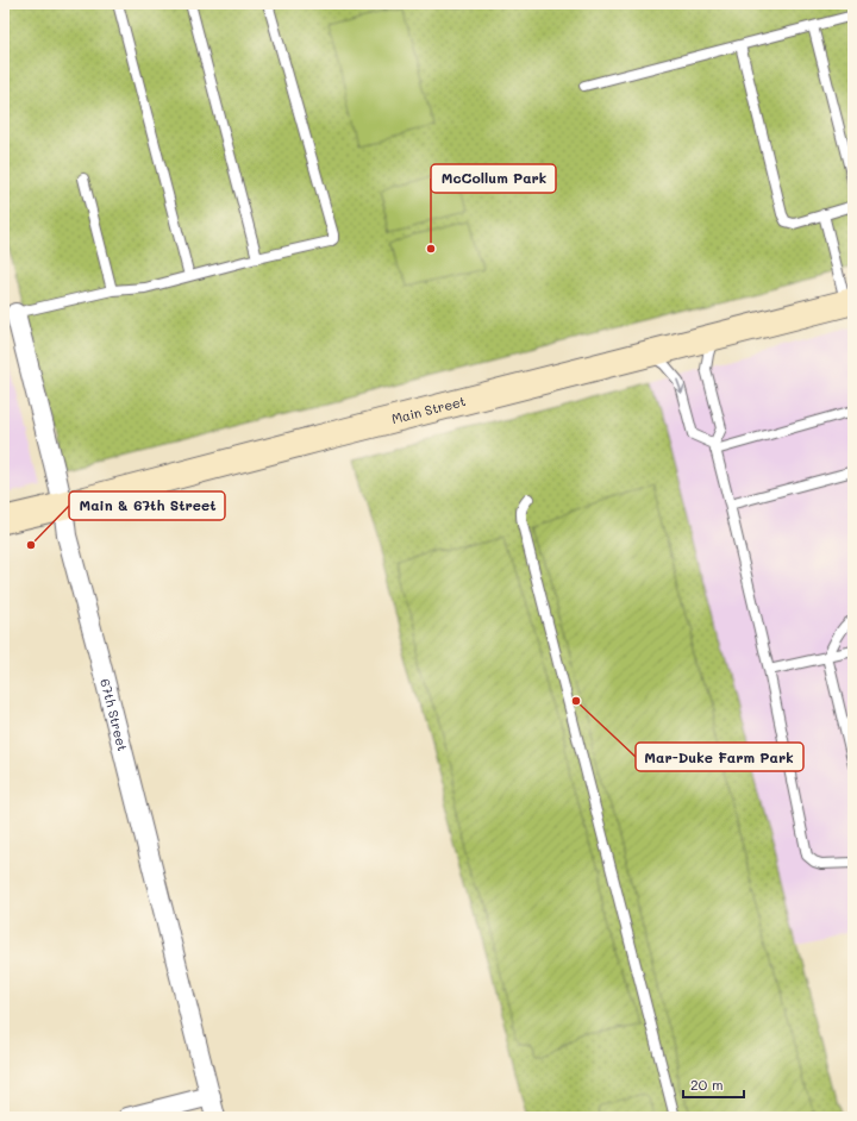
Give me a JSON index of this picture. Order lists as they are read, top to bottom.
{
  "streets": {
    "main road": ["Main Street"],
    "street": ["67th Street"]
  },
  "crossings": [
    ["Main Street", "67th Street"]
  ],
  "places": ["McCollum Park", "Main & 67th Street", "Mar-Duke Farm Park"],
  "scale_bar": "20 m"
}
